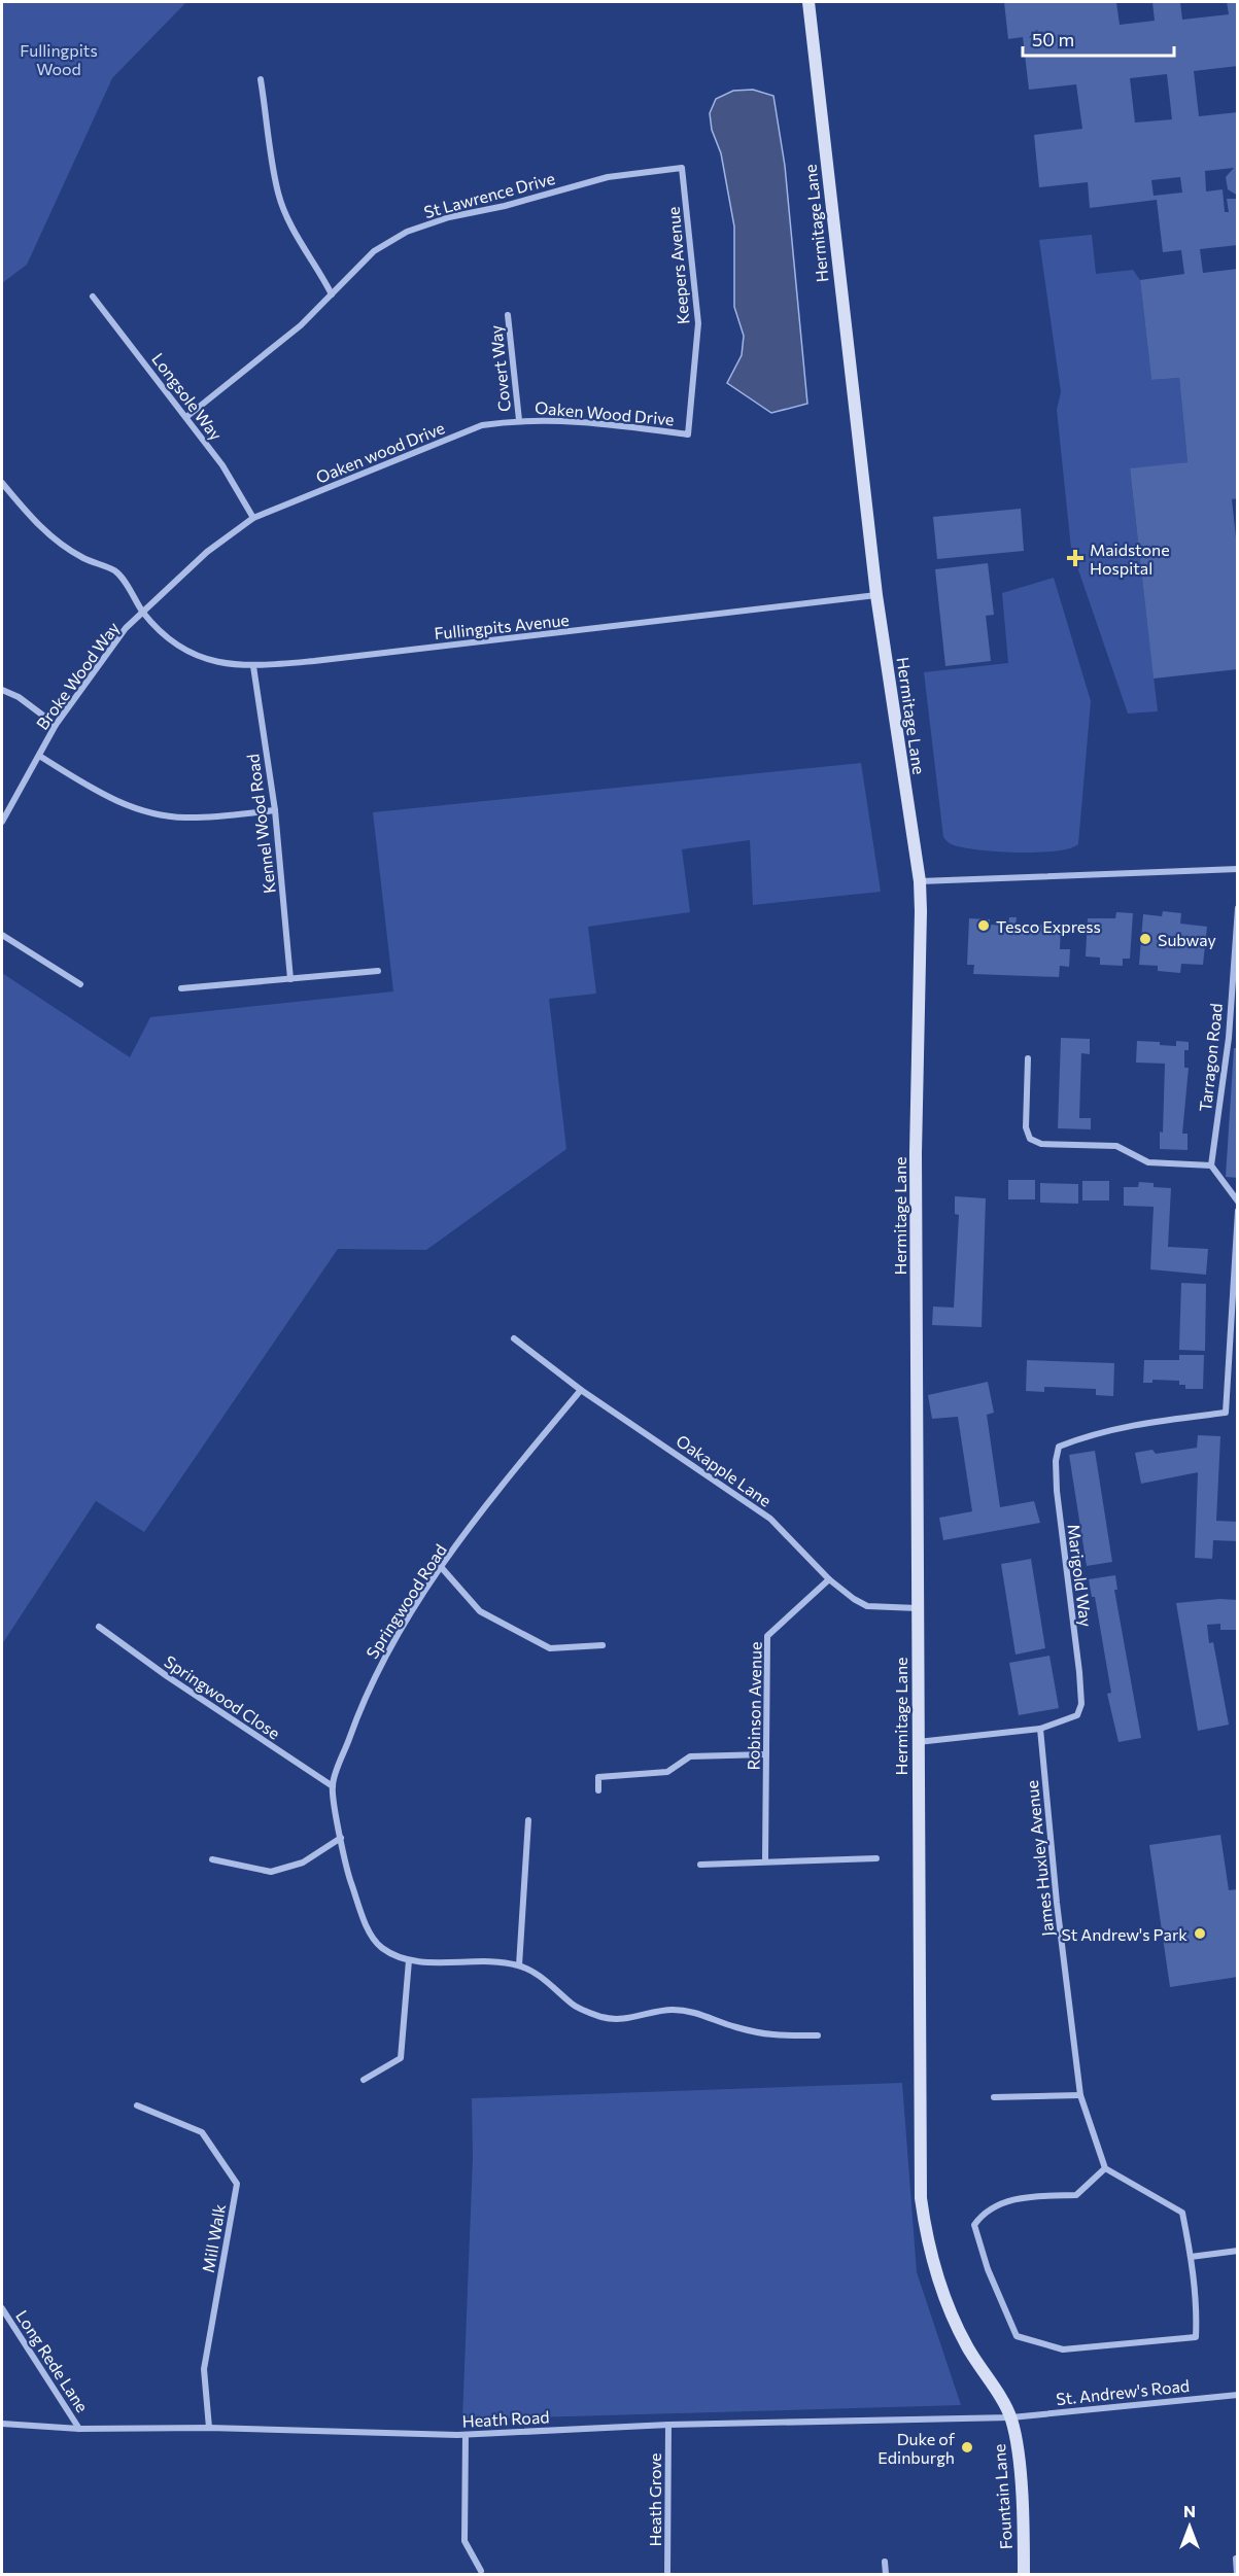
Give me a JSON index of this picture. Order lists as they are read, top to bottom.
{
  "streets": {
    "main road": ["Hermitage Lane", "Fountain Lane"],
    "street": [
      "St Lawrence Drive",
      "Keepers Avenue",
      "Covert Way",
      "Longsole Way",
      "Oaken Wood Drive",
      "Oaken wood Drive",
      "Fullingpits Avenue",
      "Broke Wood Way",
      "Kennel Wood Road",
      "Tarragon Road",
      "Oakapple Lane",
      "Marigold Way",
      "Springwood Road",
      "Springwood Close",
      "Robinson Avenue",
      "James Huxley Avenue",
      "Mill Walk",
      "Long Rede Lane",
      "St. Andrew's Road",
      "Heath Road",
      "Heath Grove"
    ]
  },
  "crossings": [
    ["St Lawrence Drive", "Keepers Avenue"],
    ["St Lawrence Drive", "Longsole Way"],
    ["Hermitage Lane", "Fullingpits Avenue"],
    ["Hermitage Lane", "Oakapple Lane"],
    ["Hermitage Lane", "Marigold Way"],
    ["Hermitage Lane", "St. Andrew's Road"],
    ["Hermitage Lane", "Heath Road"],
    ["Hermitage Lane", "Fountain Lane"],
    ["Keepers Avenue", "Oaken Wood Drive"],
    ["Covert Way", "Oaken Wood Drive"],
    ["Covert Way", "Oaken wood Drive"],
    ["Longsole Way", "Oaken wood Drive"],
    ["Oaken Wood Drive", "Oaken wood Drive"],
    ["Fullingpits Avenue", "Broke Wood Way"],
    ["Fullingpits Avenue", "Kennel Wood Road"],
    ["Oakapple Lane", "Springwood Road"],
    ["Oakapple Lane", "Robinson Avenue"],
    ["Marigold Way", "James Huxley Avenue"],
    ["Springwood Road", "Springwood Close"],
    ["Mill Walk", "Heath Road"],
    ["Long Rede Lane", "Heath Road"],
    ["St. Andrew's Road", "Heath Road"],
    ["St. Andrew's Road", "Fountain Lane"],
    ["Heath Road", "Fountain Lane"],
    ["Heath Road", "Heath Grove"]
  ],
  "parks": ["Fullingpits Wood"],
  "places": {
    "health": ["Maidstone Hospital"],
    "other": [
      "Tesco Express",
      "Subway",
      "St Andrew's Park",
      "Duke of Edinburgh"
    ]
  },
  "scale_bar": "50 m",
  "north": "top"
}
